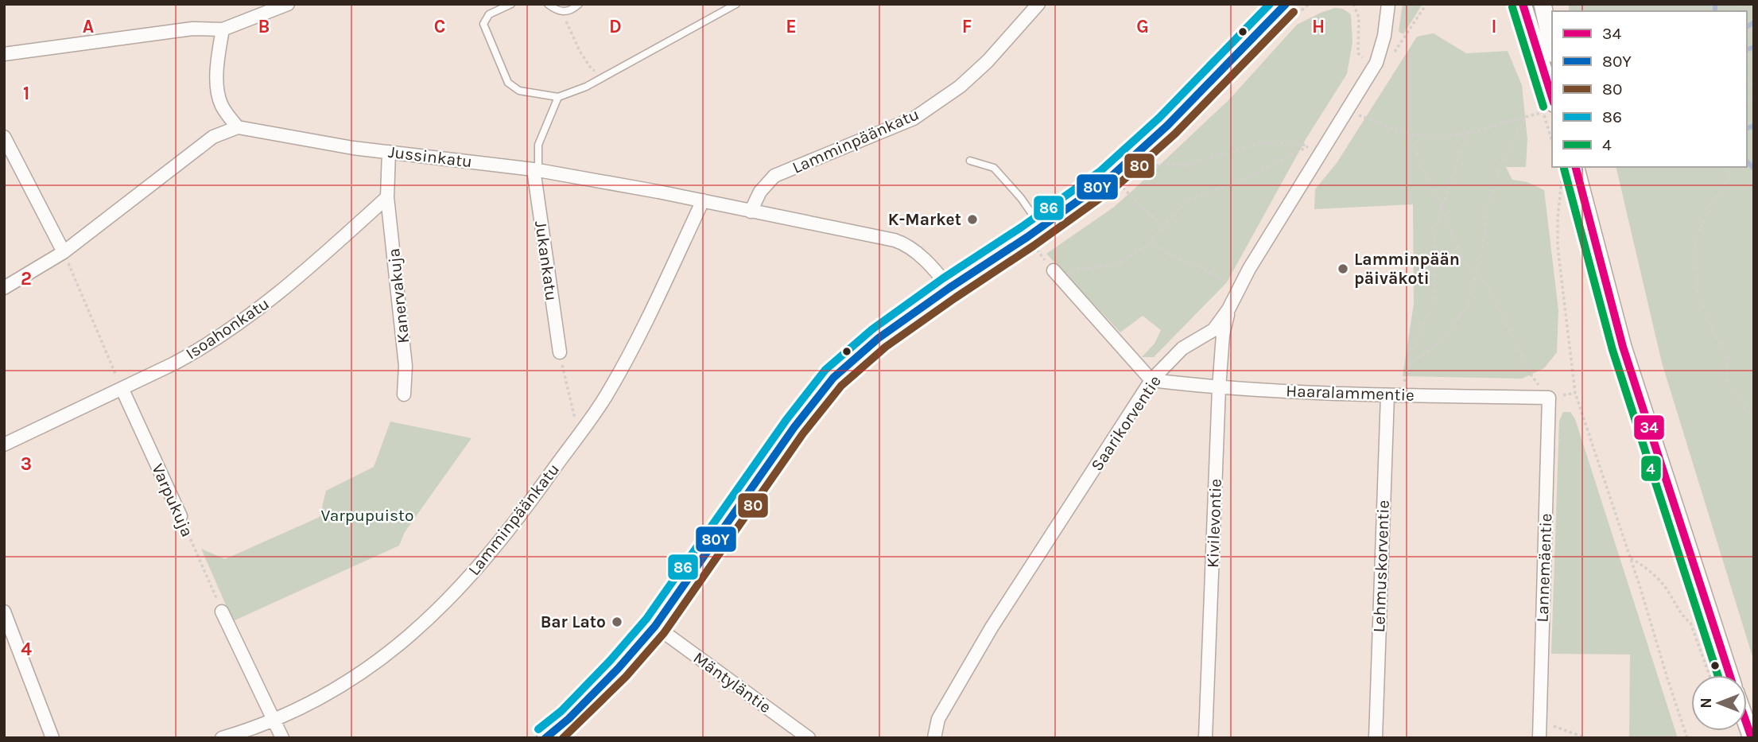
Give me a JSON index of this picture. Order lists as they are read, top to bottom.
{
  "streets": {
    "street": [
      "Lamminpäänkatu",
      "Jussinkatu",
      "Jukankatu",
      "Kanervakuja",
      "Isoahonkatu",
      "Haaralammentie",
      "Saarikorventie",
      "Varpukuja",
      "Kivilevontie",
      "Lehmuskorventie",
      "Lannemäentie",
      "Mäntyläntie"
    ]
  },
  "crossings": [
    ["Lamminpäänkatu", "Jussinkatu"],
    ["Jussinkatu", "Jukankatu"],
    ["Kanervakuja", "Isoahonkatu"],
    ["Isoahonkatu", "Varpukuja"],
    ["Haaralammentie", "Saarikorventie"],
    ["Haaralammentie", "Kivilevontie"],
    ["Haaralammentie", "Lehmuskorventie"],
    ["Haaralammentie", "Lannemäentie"],
    ["Saarikorventie", "Kivilevontie"]
  ],
  "parks": ["Varpupuisto"],
  "places": ["K-Market", "Lamminpään päiväkoti", "Bar Lato"],
  "lines": [
    "transit line 34",
    "transit line 80Y",
    "transit line 86",
    "transit line 4",
    "transit line 80"
  ],
  "legend": [
    "34",
    "80Y",
    "80",
    "86",
    "4"
  ],
  "north": "left",
  "grid": {
    "columns": [
      "A",
      "B",
      "C",
      "D",
      "E",
      "F",
      "G",
      "H",
      "I"
    ],
    "rows": [
      "1",
      "2",
      "3",
      "4"
    ]
  }
}
